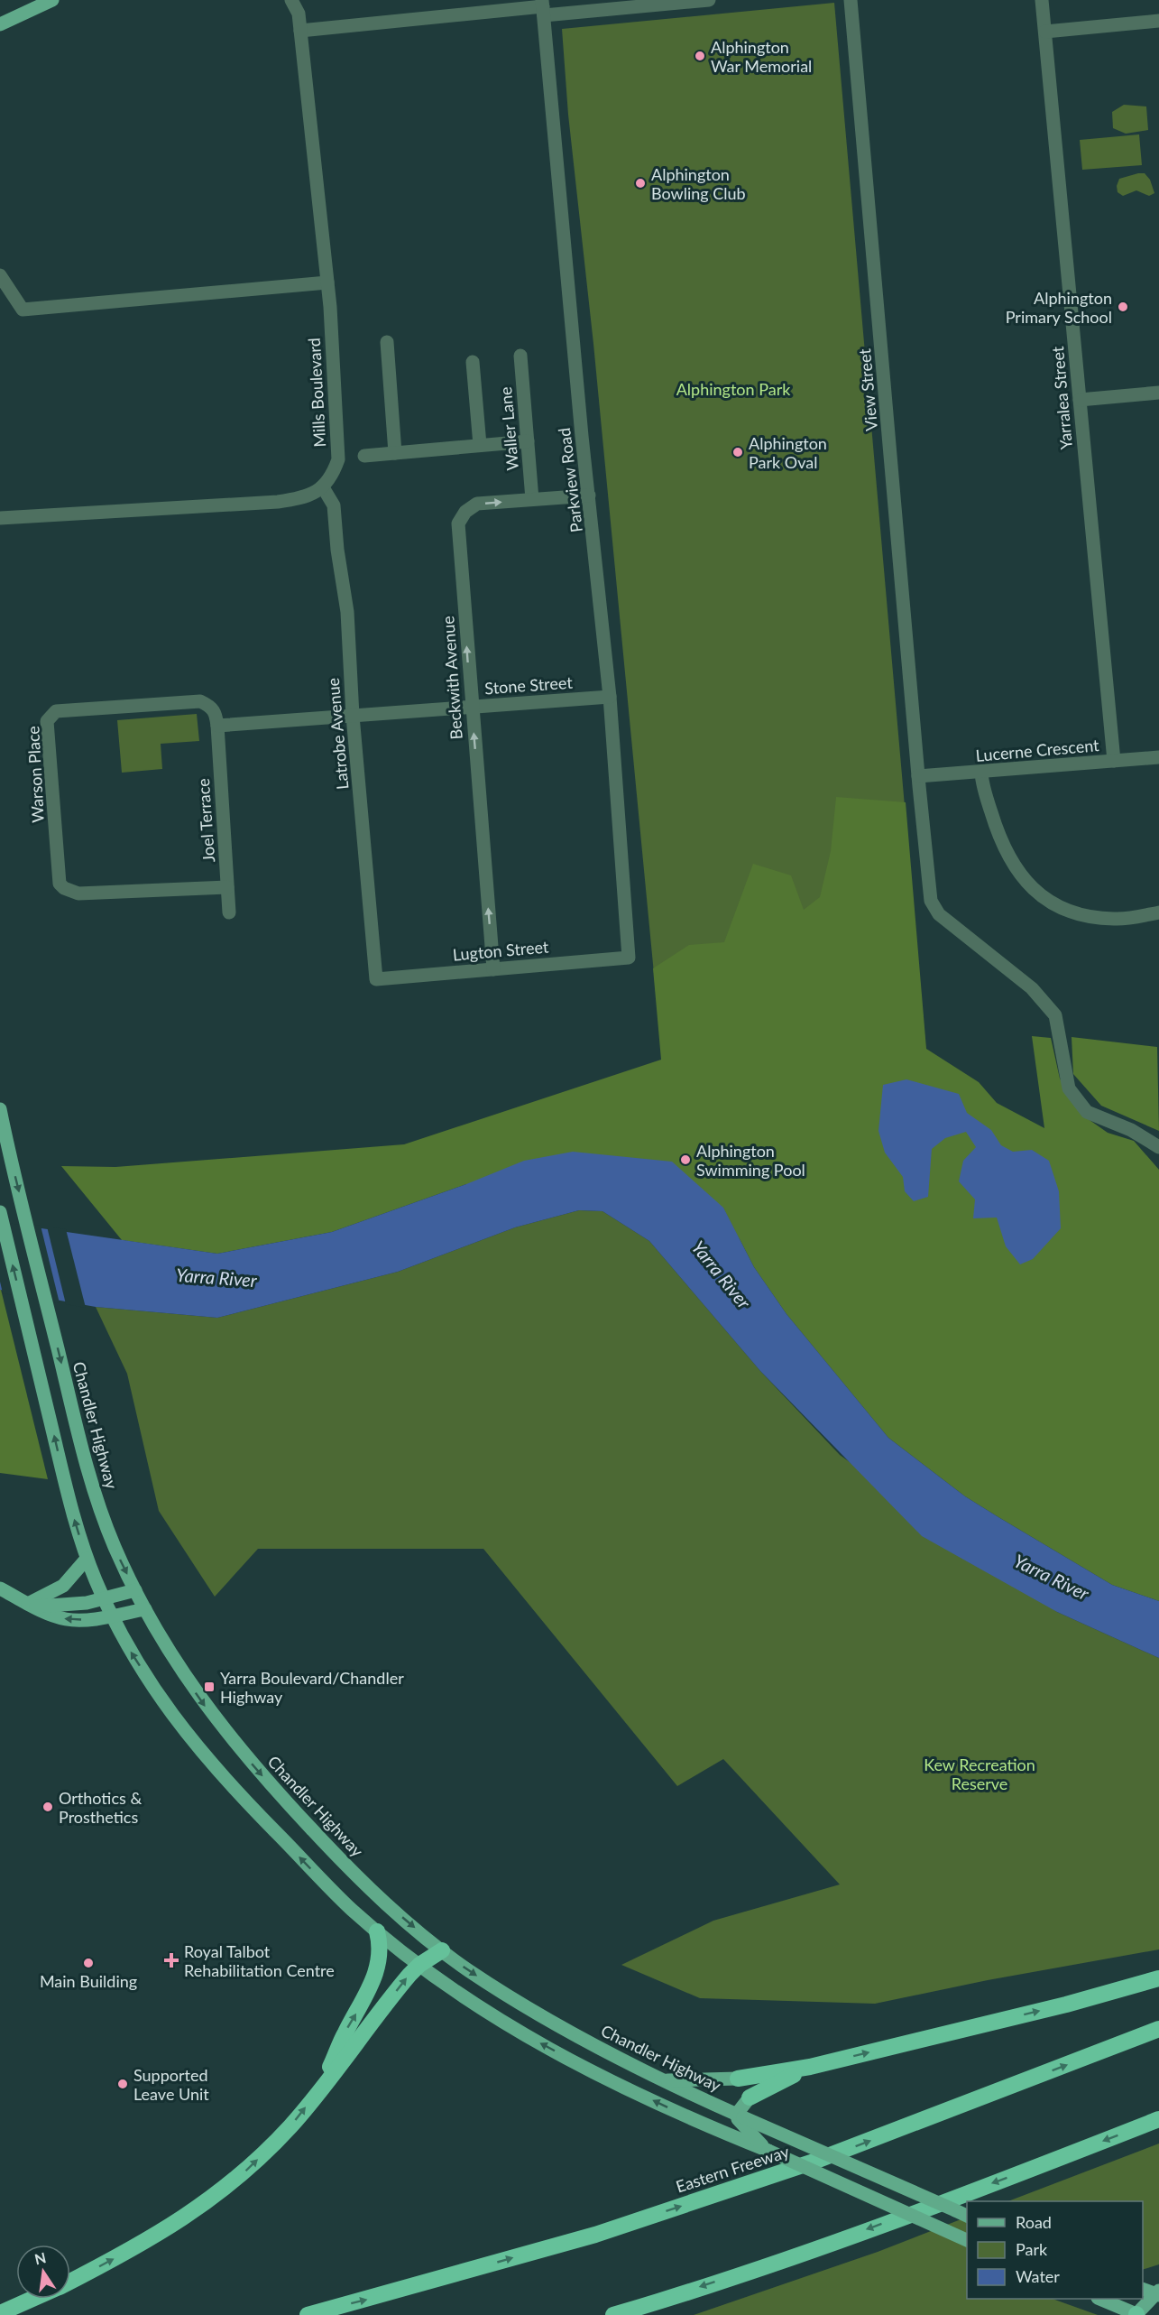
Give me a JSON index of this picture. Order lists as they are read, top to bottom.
{
  "streets": {
    "highway": ["Eastern Freeway"],
    "main road": ["Chandler Highway"],
    "street": [
      "View Street",
      "Mills Boulevard",
      "Yarralea Street",
      "Waller Lane",
      "Parkview Road",
      "Beckwith Avenue",
      "Stone Street",
      "Latrobe Avenue",
      "Lucerne Crescent",
      "Warson Place",
      "Joel Terrace",
      "Lugton Street"
    ]
  },
  "crossings": [
    ["View Street", "Lucerne Crescent"],
    ["Mills Boulevard", "Latrobe Avenue"],
    ["Yarralea Street", "Lucerne Crescent"],
    ["Waller Lane", "Beckwith Avenue"],
    ["Parkview Road", "Beckwith Avenue"],
    ["Parkview Road", "Stone Street"],
    ["Parkview Road", "Lugton Street"],
    ["Beckwith Avenue", "Stone Street"],
    ["Beckwith Avenue", "Lugton Street"],
    ["Stone Street", "Latrobe Avenue"],
    ["Latrobe Avenue", "Lugton Street"],
    ["Warson Place", "Joel Terrace"]
  ],
  "one_way": ["Beckwith Avenue"],
  "water": ["Yarra River"],
  "parks": ["Alphington Park", "Kew Recreation Reserve"],
  "places": {
    "other": [
      "Alphington War Memorial",
      "Alphington Bowling Club",
      "Alphington Primary School",
      "Alphington Park Oval",
      "Alphington Swimming Pool",
      "Orthotics & Prosthetics",
      "Main Building",
      "Supported Leave Unit"
    ],
    "transit": ["Yarra Boulevard/Chandler Highway"],
    "health": ["Royal Talbot Rehabilitation Centre"]
  },
  "legend": ["Road", "Park", "Water"],
  "north": "top"
}
